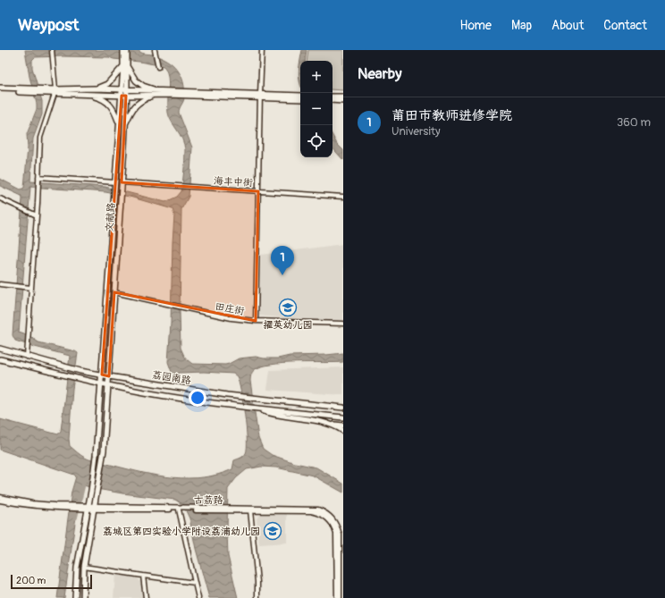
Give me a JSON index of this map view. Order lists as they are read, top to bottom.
{
  "streets": {
    "main road": ["文献路", "荔园南路"],
    "street": ["海丰中街", "田庄街", "古荔路"]
  },
  "crossings": [
    ["海丰中街", "文献路"],
    ["文献路", "田庄街"],
    ["文献路", "荔园南路"],
    ["文献路", "古荔路"]
  ],
  "places": {
    "school or university": ["擢英幼儿园", "荔城区第四实验小学附设荔浦幼儿园"]
  },
  "scale_bar": "200 m",
  "page": {
    "header": "Waypost",
    "nav": [
      "Home",
      "Map",
      "About",
      "Contact"
    ],
    "heading": "Nearby",
    "map_buttons": ["+", "−"],
    "list": [
      {
        "mark": "1",
        "name": "莆田市教师进修学院",
        "note": "University",
        "value": "360 m"
      }
    ],
    "pins": "1",
    "scale": "200 m"
  }
}
